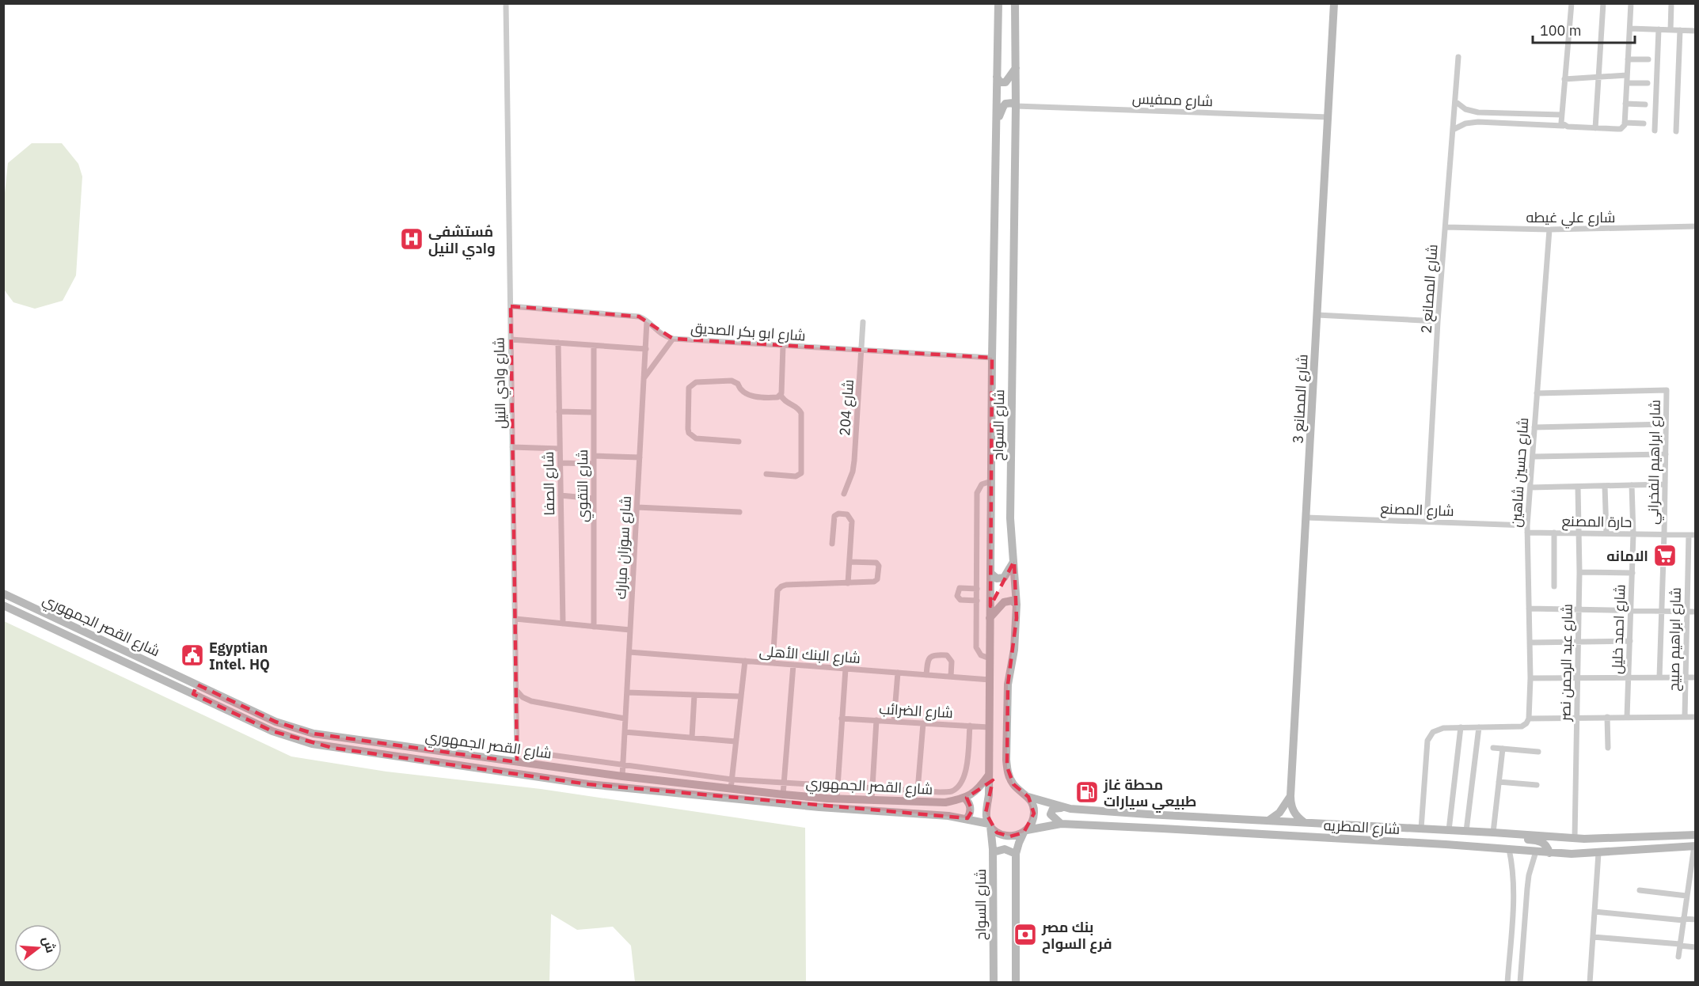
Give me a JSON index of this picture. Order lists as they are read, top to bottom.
{
  "streets": {
    "main road": [
      "شارع المصانع 3",
      "شارع السواح",
      "شارع القصر الجمهوري",
      "شارع المطريه"
    ],
    "street": [
      "شارع ممفيس",
      "شارع علي غيطه",
      "شارع المصانع 2",
      "شارع ابو بكر الصديق",
      "شارع وادي النيل",
      "شارع 204",
      "شارع ابراهيم الفخراني",
      "شارع حسين شاهين",
      "شارع الصفا",
      "شارع التقوي",
      "شارع المصنع",
      "حارة المصنع",
      "شارع سوزان مبارك",
      "شارع احمد خليل",
      "شارع ابراهيم صبيح",
      "شارع البنك الأهلى",
      "شارع عبد الرحمن نصر",
      "شارع الضرائب"
    ]
  },
  "crossings": [
    ["شارع ممفيس", "شارع المصانع 3"],
    ["شارع ممفيس", "شارع السواح"],
    ["شارع علي غيطه", "شارع المصانع 2"],
    ["شارع علي غيطه", "شارع حسين شاهين"],
    ["شارع المصانع 2", "شارع المصنع"],
    ["شارع ابو بكر الصديق", "شارع وادي النيل"],
    ["شارع ابو بكر الصديق", "شارع 204"],
    ["شارع ابو بكر الصديق", "شارع السواح"],
    ["شارع ابو بكر الصديق", "شارع سوزان مبارك"],
    ["شارع وادي النيل", "شارع القصر الجمهوري"],
    ["شارع المصانع 3", "شارع المصنع"],
    ["شارع المصانع 3", "شارع المطريه"],
    ["شارع السواح", "شارع القصر الجمهوري"],
    ["شارع السواح", "شارع البنك الأهلى"],
    ["شارع السواح", "شارع الضرائب"],
    ["شارع السواح", "شارع المطريه"],
    ["شارع ابراهيم الفخراني", "شارع حسين شاهين"],
    ["شارع ابراهيم الفخراني", "حارة المصنع"],
    ["شارع حسين شاهين", "شارع المصنع"],
    ["شارع حسين شاهين", "حارة المصنع"],
    ["حارة المصنع", "شارع احمد خليل"],
    ["حارة المصنع", "شارع ابراهيم صبيح"],
    ["حارة المصنع", "شارع عبد الرحمن نصر"],
    ["شارع سوزان مبارك", "شارع القصر الجمهوري"],
    ["شارع سوزان مبارك", "شارع البنك الأهلى"],
    ["شارع عبد الرحمن نصر", "شارع المطريه"]
  ],
  "places": {
    "hospital": ["مُستشفى وادي النيل"],
    "supermarket": ["الامانه"],
    "public building": ["Egyptian Intel. HQ"],
    "fuel station": ["محطة غاز طبيعي سيارات"],
    "bank": ["بنك مصر فرع السواح"]
  },
  "scale_bar": "100 m",
  "north": "right"
}
